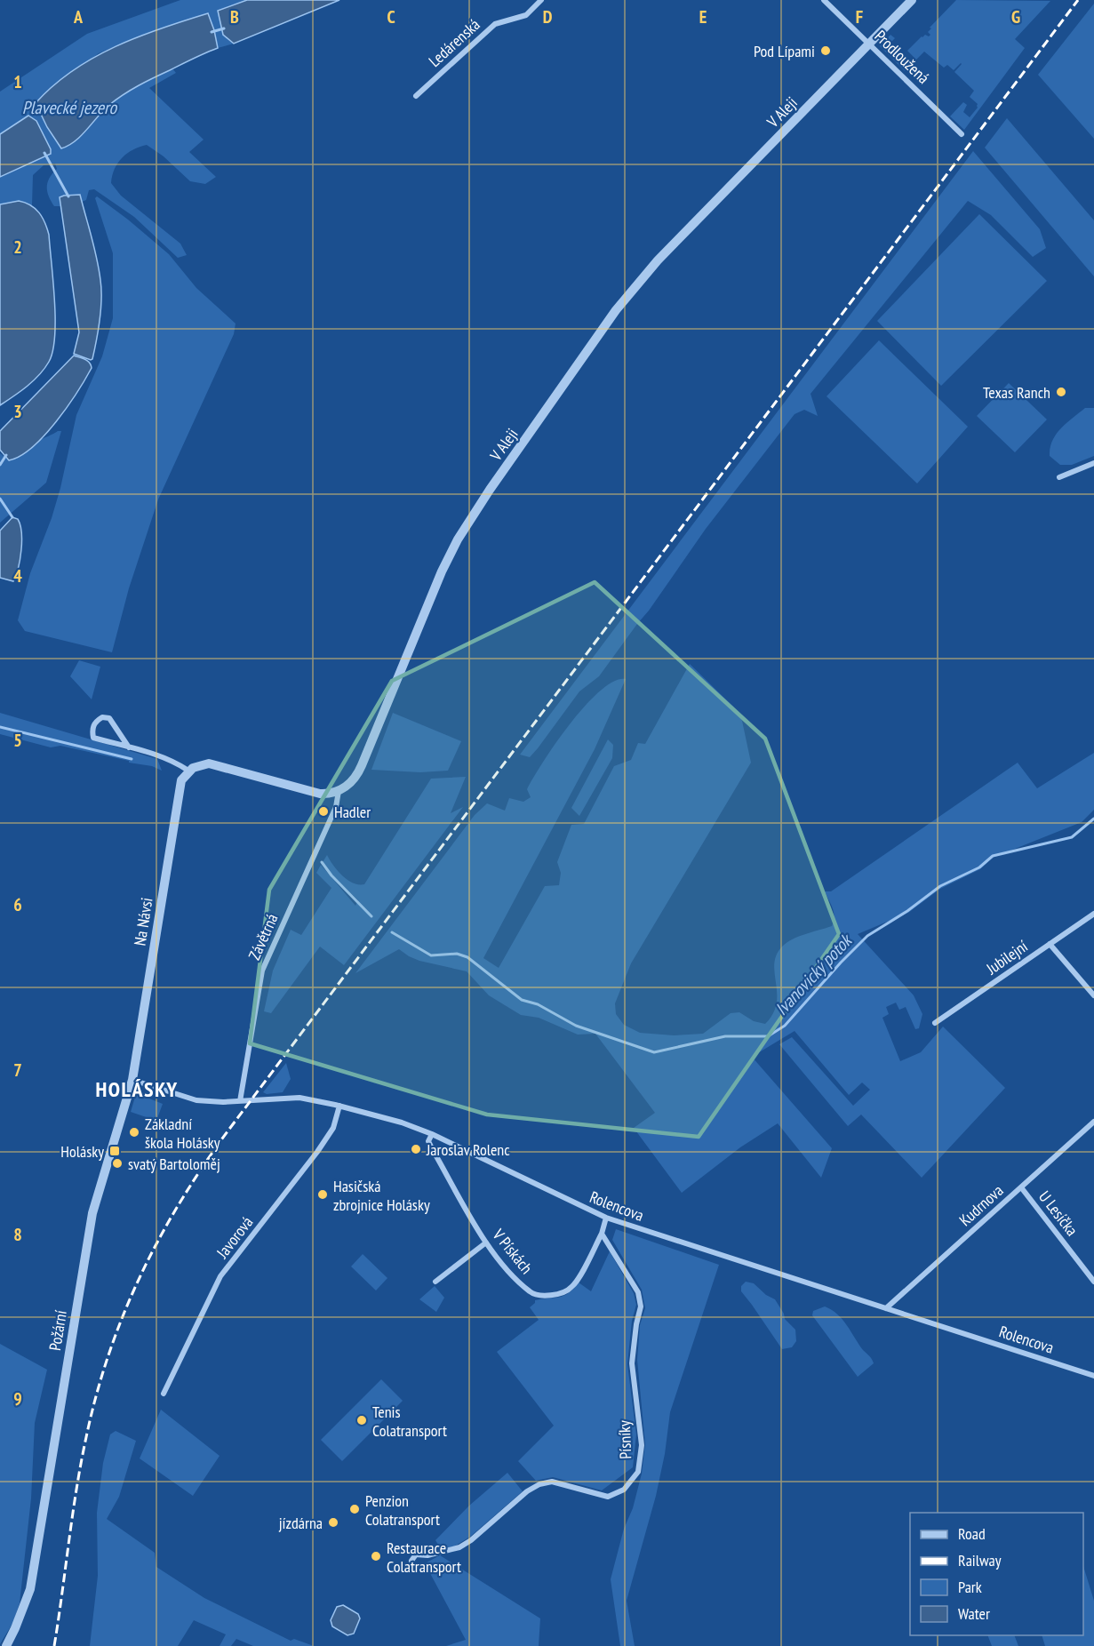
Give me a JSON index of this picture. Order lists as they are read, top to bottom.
{
  "streets": {
    "street": [
      "Ledárenská",
      "Prodloužená",
      "V Aleji",
      "Na Návsi",
      "Závětrná",
      "Jubilejní",
      "Kudrnova",
      "Rolencova",
      "U Lesíčka",
      "Javorová",
      "V Pískách",
      "Požární",
      "Písníky"
    ]
  },
  "crossings": [
    ["Prodloužená", "V Aleji"],
    ["V Aleji", "Závětrná"],
    ["Na Návsi", "Rolencova"],
    ["Na Návsi", "Požární"],
    ["Závětrná", "Rolencova"],
    ["Kudrnova", "Rolencova"],
    ["Kudrnova", "U Lesíčka"],
    ["Rolencova", "Javorová"],
    ["Rolencova", "V Pískách"],
    ["Rolencova", "Požární"],
    ["V Pískách", "Písníky"]
  ],
  "districts": ["HOLÁSKY"],
  "water": ["Plavecké jezero", "Ivanovický potok"],
  "places": {
    "other": [
      "Pod Lípami",
      "Texas Ranch",
      "Hadler",
      "Základní škola Holásky",
      "Jaroslav Rolenc",
      "svatý Bartoloměj",
      "Hasičská zbrojnice Holásky",
      "Tenis Colatransport",
      "Penzion Colatransport",
      "jízdárna",
      "Restaurace Colatransport"
    ],
    "transit": ["Holásky"]
  },
  "legend": [
    "Road",
    "Railway",
    "Park",
    "Water"
  ],
  "grid": {
    "columns": [
      "A",
      "B",
      "C",
      "D",
      "E",
      "F",
      "G"
    ],
    "rows": [
      "1",
      "2",
      "3",
      "4",
      "5",
      "6",
      "7",
      "8",
      "9"
    ]
  }
}
